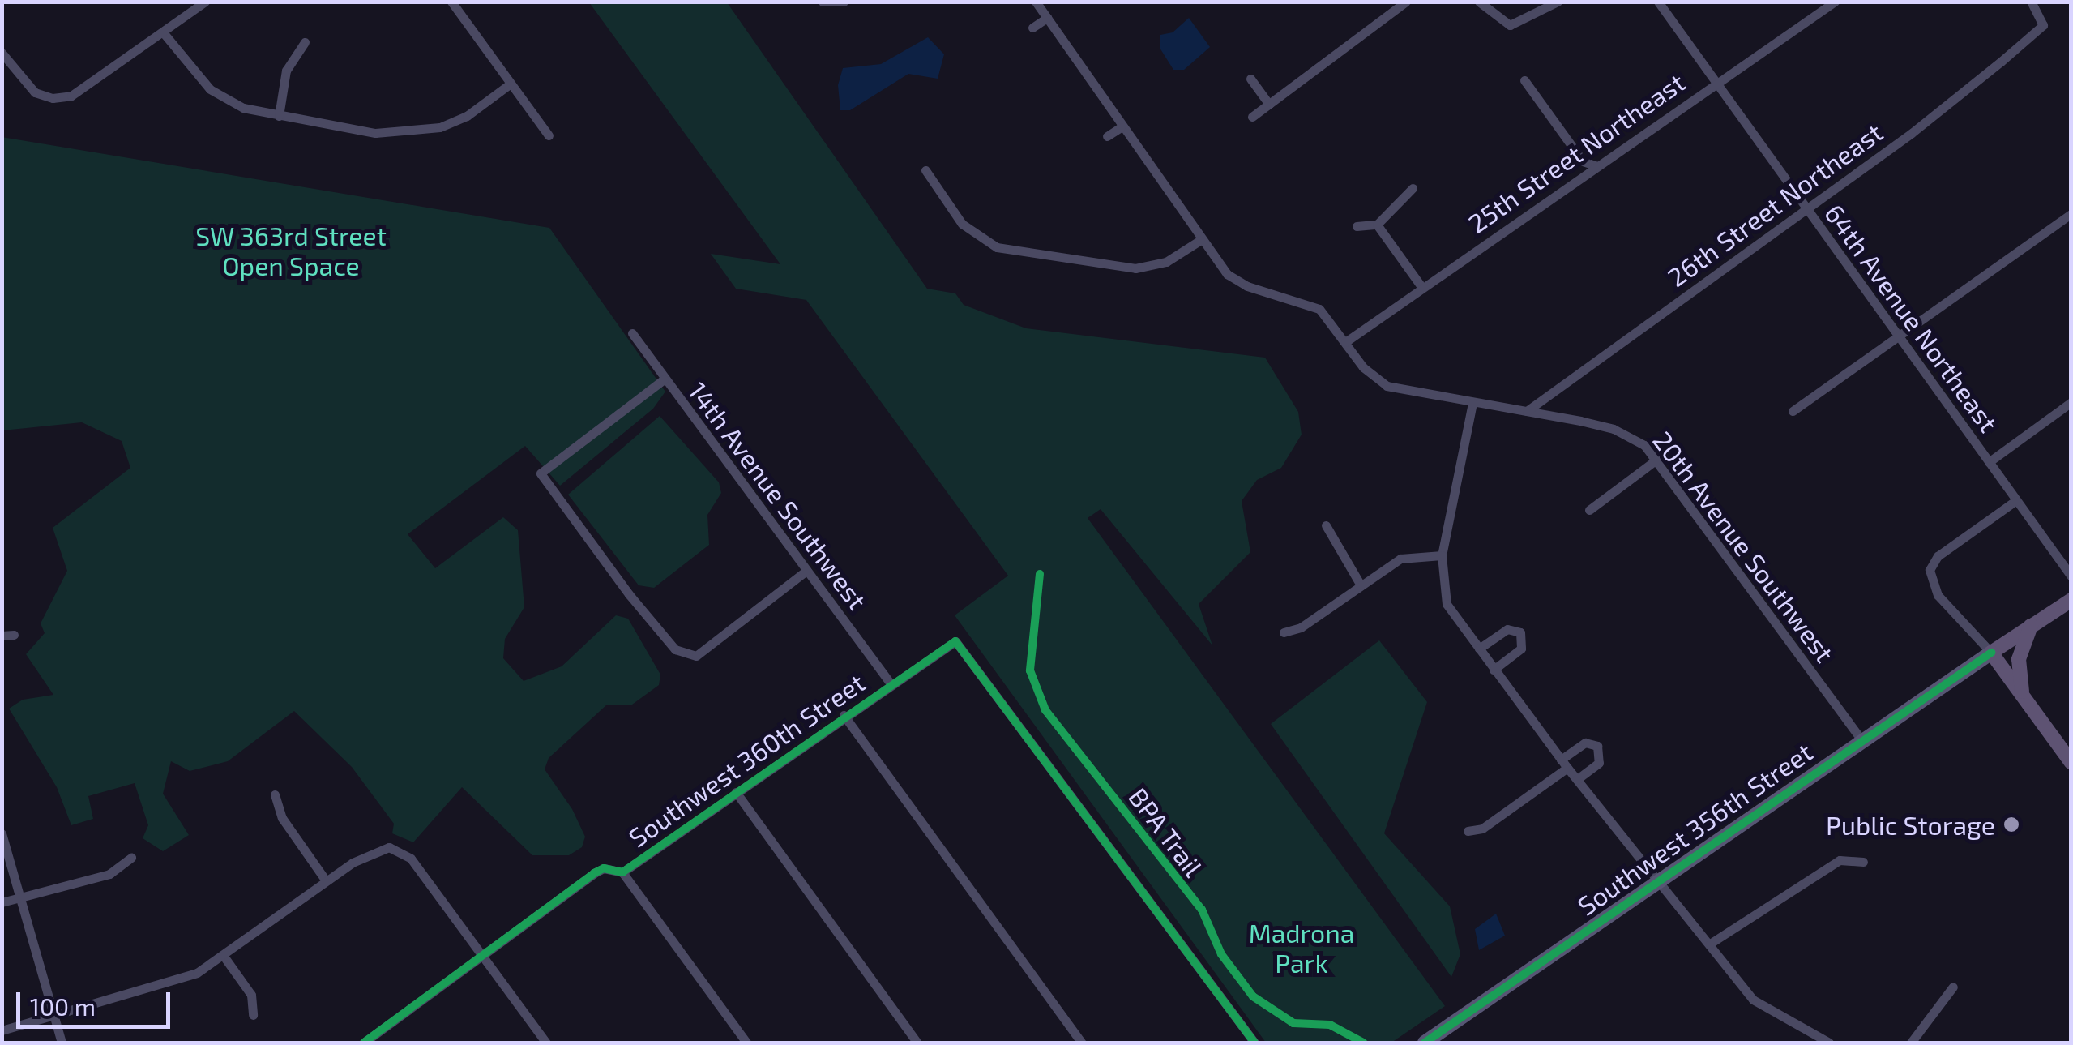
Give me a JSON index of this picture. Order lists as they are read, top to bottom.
{
  "streets": {
    "main road": ["Southwest 356th Street"],
    "street": [
      "25th Street Northeast",
      "26th Street Northeast",
      "64th Avenue Northeast",
      "14th Avenue Southwest",
      "20th Avenue Southwest",
      "Southwest 360th Street"
    ],
    "cycle path": ["BPA Trail"]
  },
  "crossings": [
    ["25th Street Northeast", "64th Avenue Northeast"],
    ["25th Street Northeast", "20th Avenue Southwest"],
    ["26th Street Northeast", "64th Avenue Northeast"],
    ["26th Street Northeast", "20th Avenue Southwest"],
    ["14th Avenue Southwest", "Southwest 360th Street"],
    ["20th Avenue Southwest", "Southwest 356th Street"]
  ],
  "parks": ["SW 363rd Street Open Space", "Madrona Park"],
  "places": ["Public Storage"],
  "scale_bar": "100 m"
}
